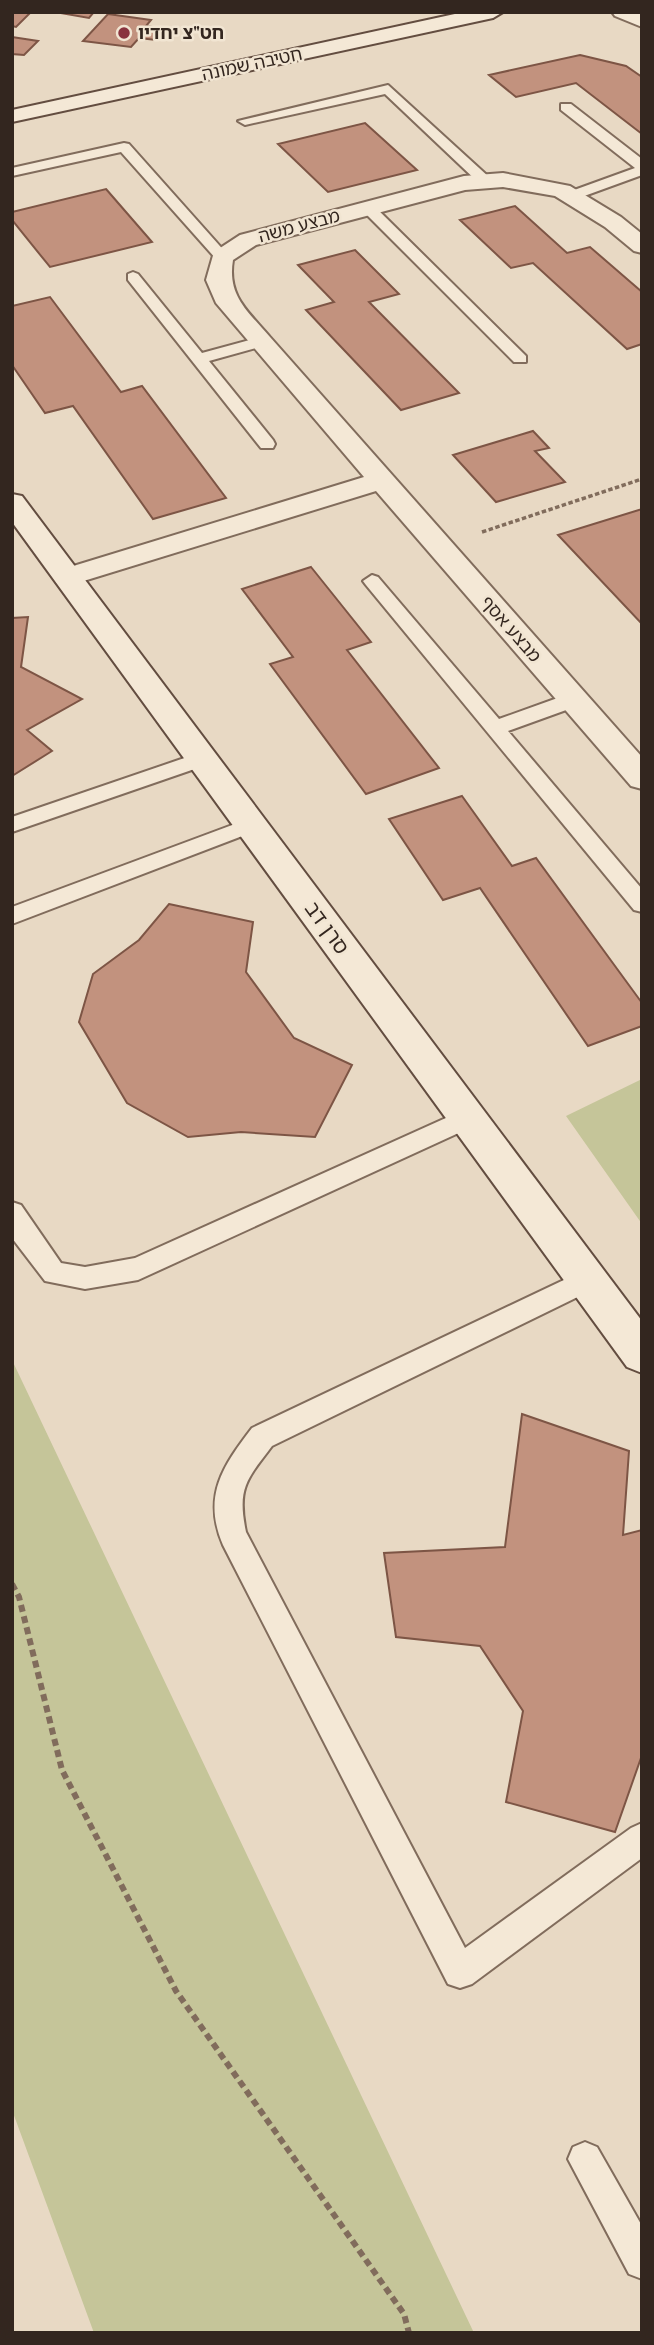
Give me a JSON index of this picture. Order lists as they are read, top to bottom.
{
  "streets": {
    "street": [
      "חטיבה שמונה",
      "מבצע משה",
      "מבצע אסף",
      "סרן דב"
    ]
  },
  "places": ["חט\"צ יחדיו"]
}
